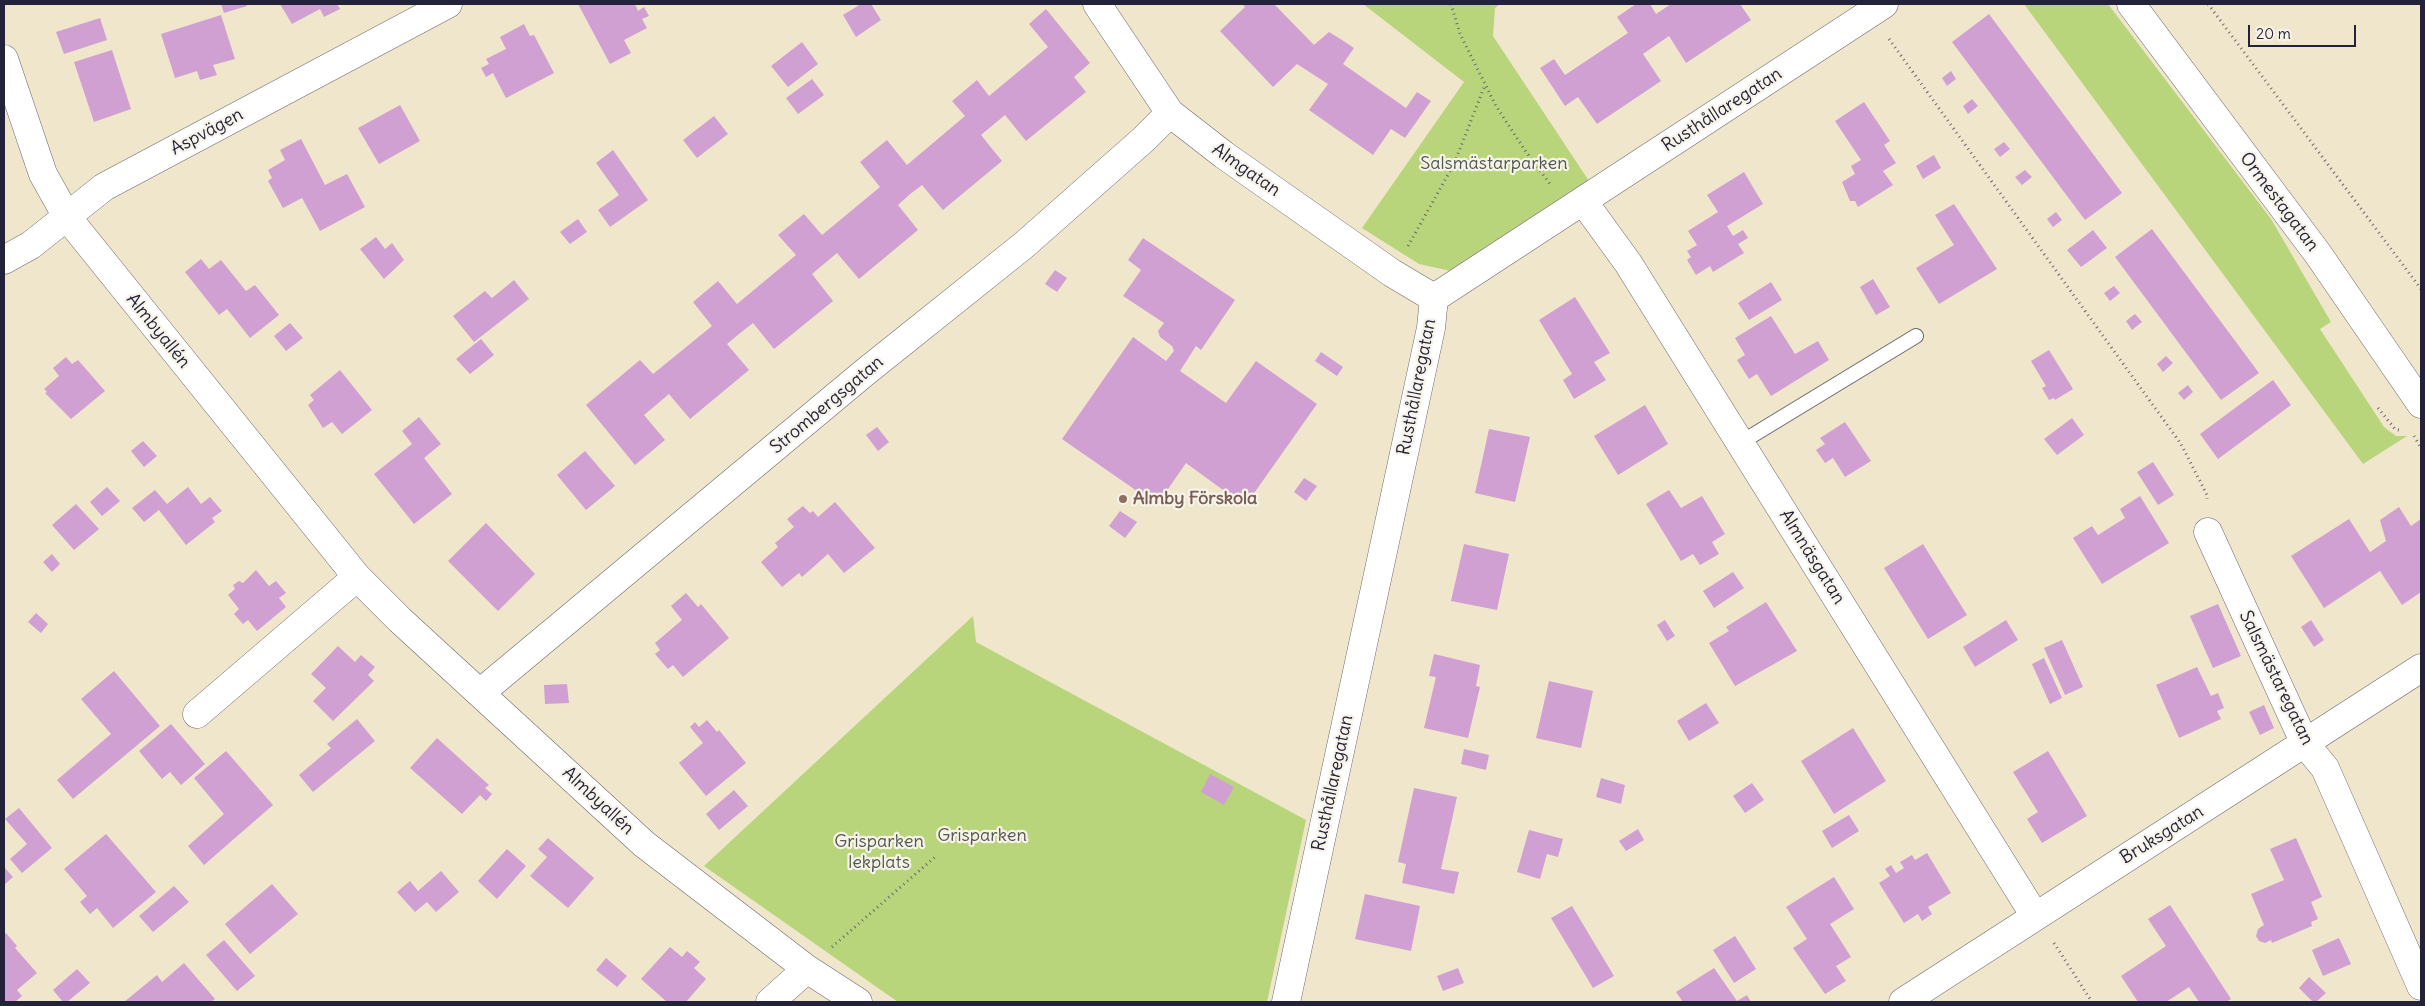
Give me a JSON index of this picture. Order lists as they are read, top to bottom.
{
  "streets": {
    "street": [
      "Rusthållaregatan",
      "Aspvägen",
      "Almgatan",
      "Ormestagatan",
      "Almbyallén",
      "Strombergsgatan",
      "Almnäsgatan",
      "Salsmästaregatan",
      "Bruksgatan"
    ]
  },
  "crossings": [
    ["Rusthållaregatan", "Almgatan"],
    ["Rusthållaregatan", "Almnäsgatan"],
    ["Aspvägen", "Almbyallén"],
    ["Almgatan", "Strombergsgatan"],
    ["Almbyallén", "Strombergsgatan"],
    ["Almnäsgatan", "Bruksgatan"],
    ["Salsmästaregatan", "Bruksgatan"]
  ],
  "parks": ["Salsmästarparken", "Grisparken", "Grisparken lekplats"],
  "places": ["Almby Förskola"],
  "scale_bar": "20 m"
}
